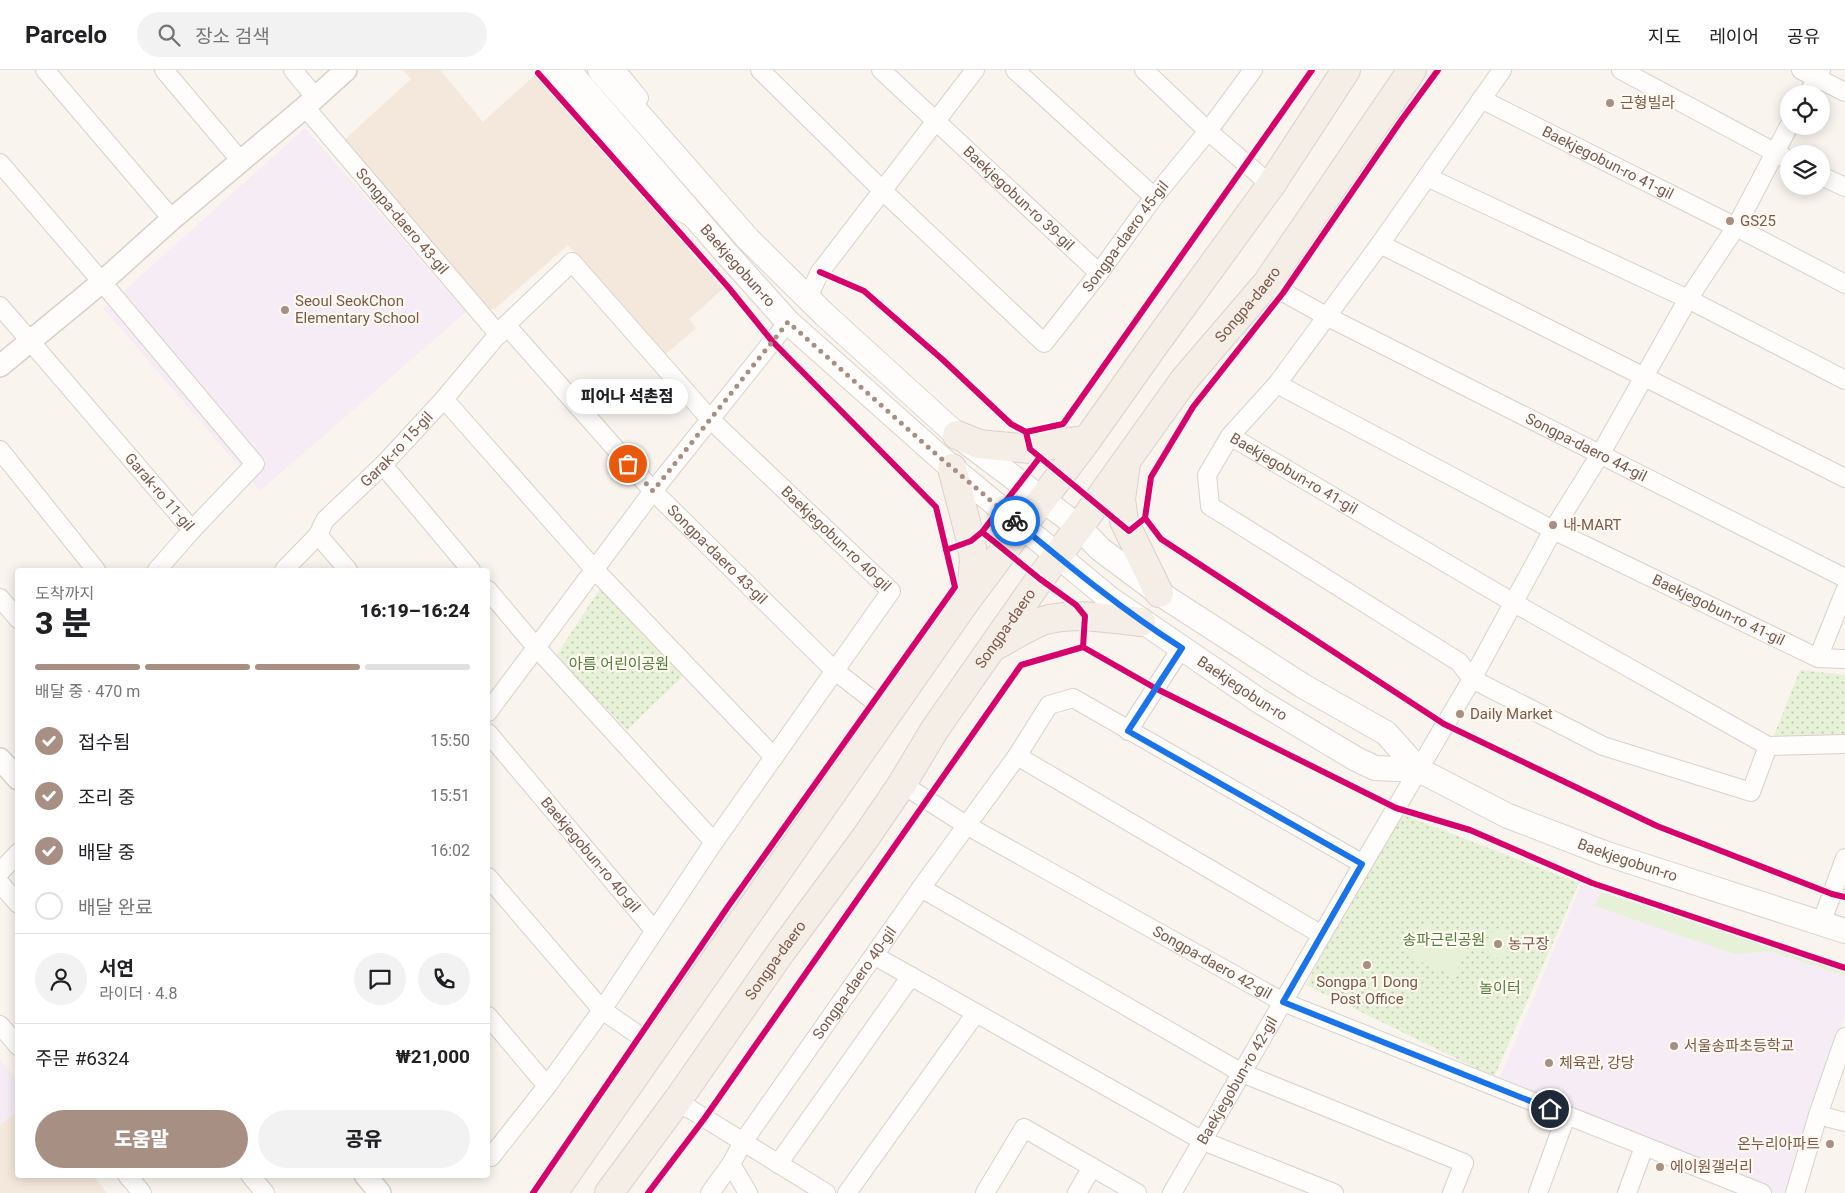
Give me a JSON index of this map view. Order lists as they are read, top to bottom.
{
  "streets": {
    "main road": ["Baekjegobun-ro", "Songpa-daero"],
    "street": [
      "Baekjegobun-ro 41-gil",
      "Baekjegobun-ro 39-gil",
      "Songpa-daero 43-gil",
      "Songpa-daero 45-gil",
      "Songpa-daero 44-gil",
      "Garak-ro 15-gil",
      "Garak-ro 11-gil",
      "Baekjegobun-ro 40-gil",
      "Songpa-daero 42-gil",
      "Songpa-daero 40-gil",
      "Baekjegobun-ro 42-gil"
    ]
  },
  "crossings": [
    ["Baekjegobun-ro 39-gil", "Songpa-daero 45-gil"],
    ["Songpa-daero 43-gil", "Garak-ro 15-gil"],
    ["Songpa-daero 43-gil", "Baekjegobun-ro 40-gil"],
    ["Baekjegobun-ro", "Songpa-daero"],
    ["Baekjegobun-ro", "Baekjegobun-ro 42-gil"],
    ["Songpa-daero", "Songpa-daero 44-gil"],
    ["Songpa-daero", "Songpa-daero 42-gil"],
    ["Garak-ro 15-gil", "Baekjegobun-ro 40-gil"],
    ["Songpa-daero 42-gil", "Songpa-daero 40-gil"],
    ["Songpa-daero 42-gil", "Baekjegobun-ro 42-gil"]
  ],
  "parks": ["아름 어린이공원", "송파근린공원", "놀이터"],
  "places": [
    "근형빌라",
    "GS25",
    "Seoul SeokChon Elementary School",
    "피어나 석촌점",
    "내-MART",
    "Daily Market",
    "농구장",
    "Songpa 1 Dong Post Office",
    "서울송파초등학교",
    "체육관, 강당",
    "온누리아파트",
    "에이원갤러리"
  ],
  "page": {
    "header": "Parcelo",
    "search": "장소 검색",
    "nav": ["지도", "레이어", "공유"],
    "bubble": "피어나 석촌점",
    "heading": ["3 분", "도착까지", "16:19–16:24"],
    "panel": [
      "서연",
      "라이더 · 4.8",
      "주문 #6324",
      "₩21,000"
    ],
    "bar": "배달 중 · 470 m",
    "list": [
      ["접수됨", "15:50"],
      ["조리 중", "15:51"],
      ["배달 중", "16:02"],
      "배달 완료"
    ],
    "buttons": ["도움말", "공유"]
  }
}
